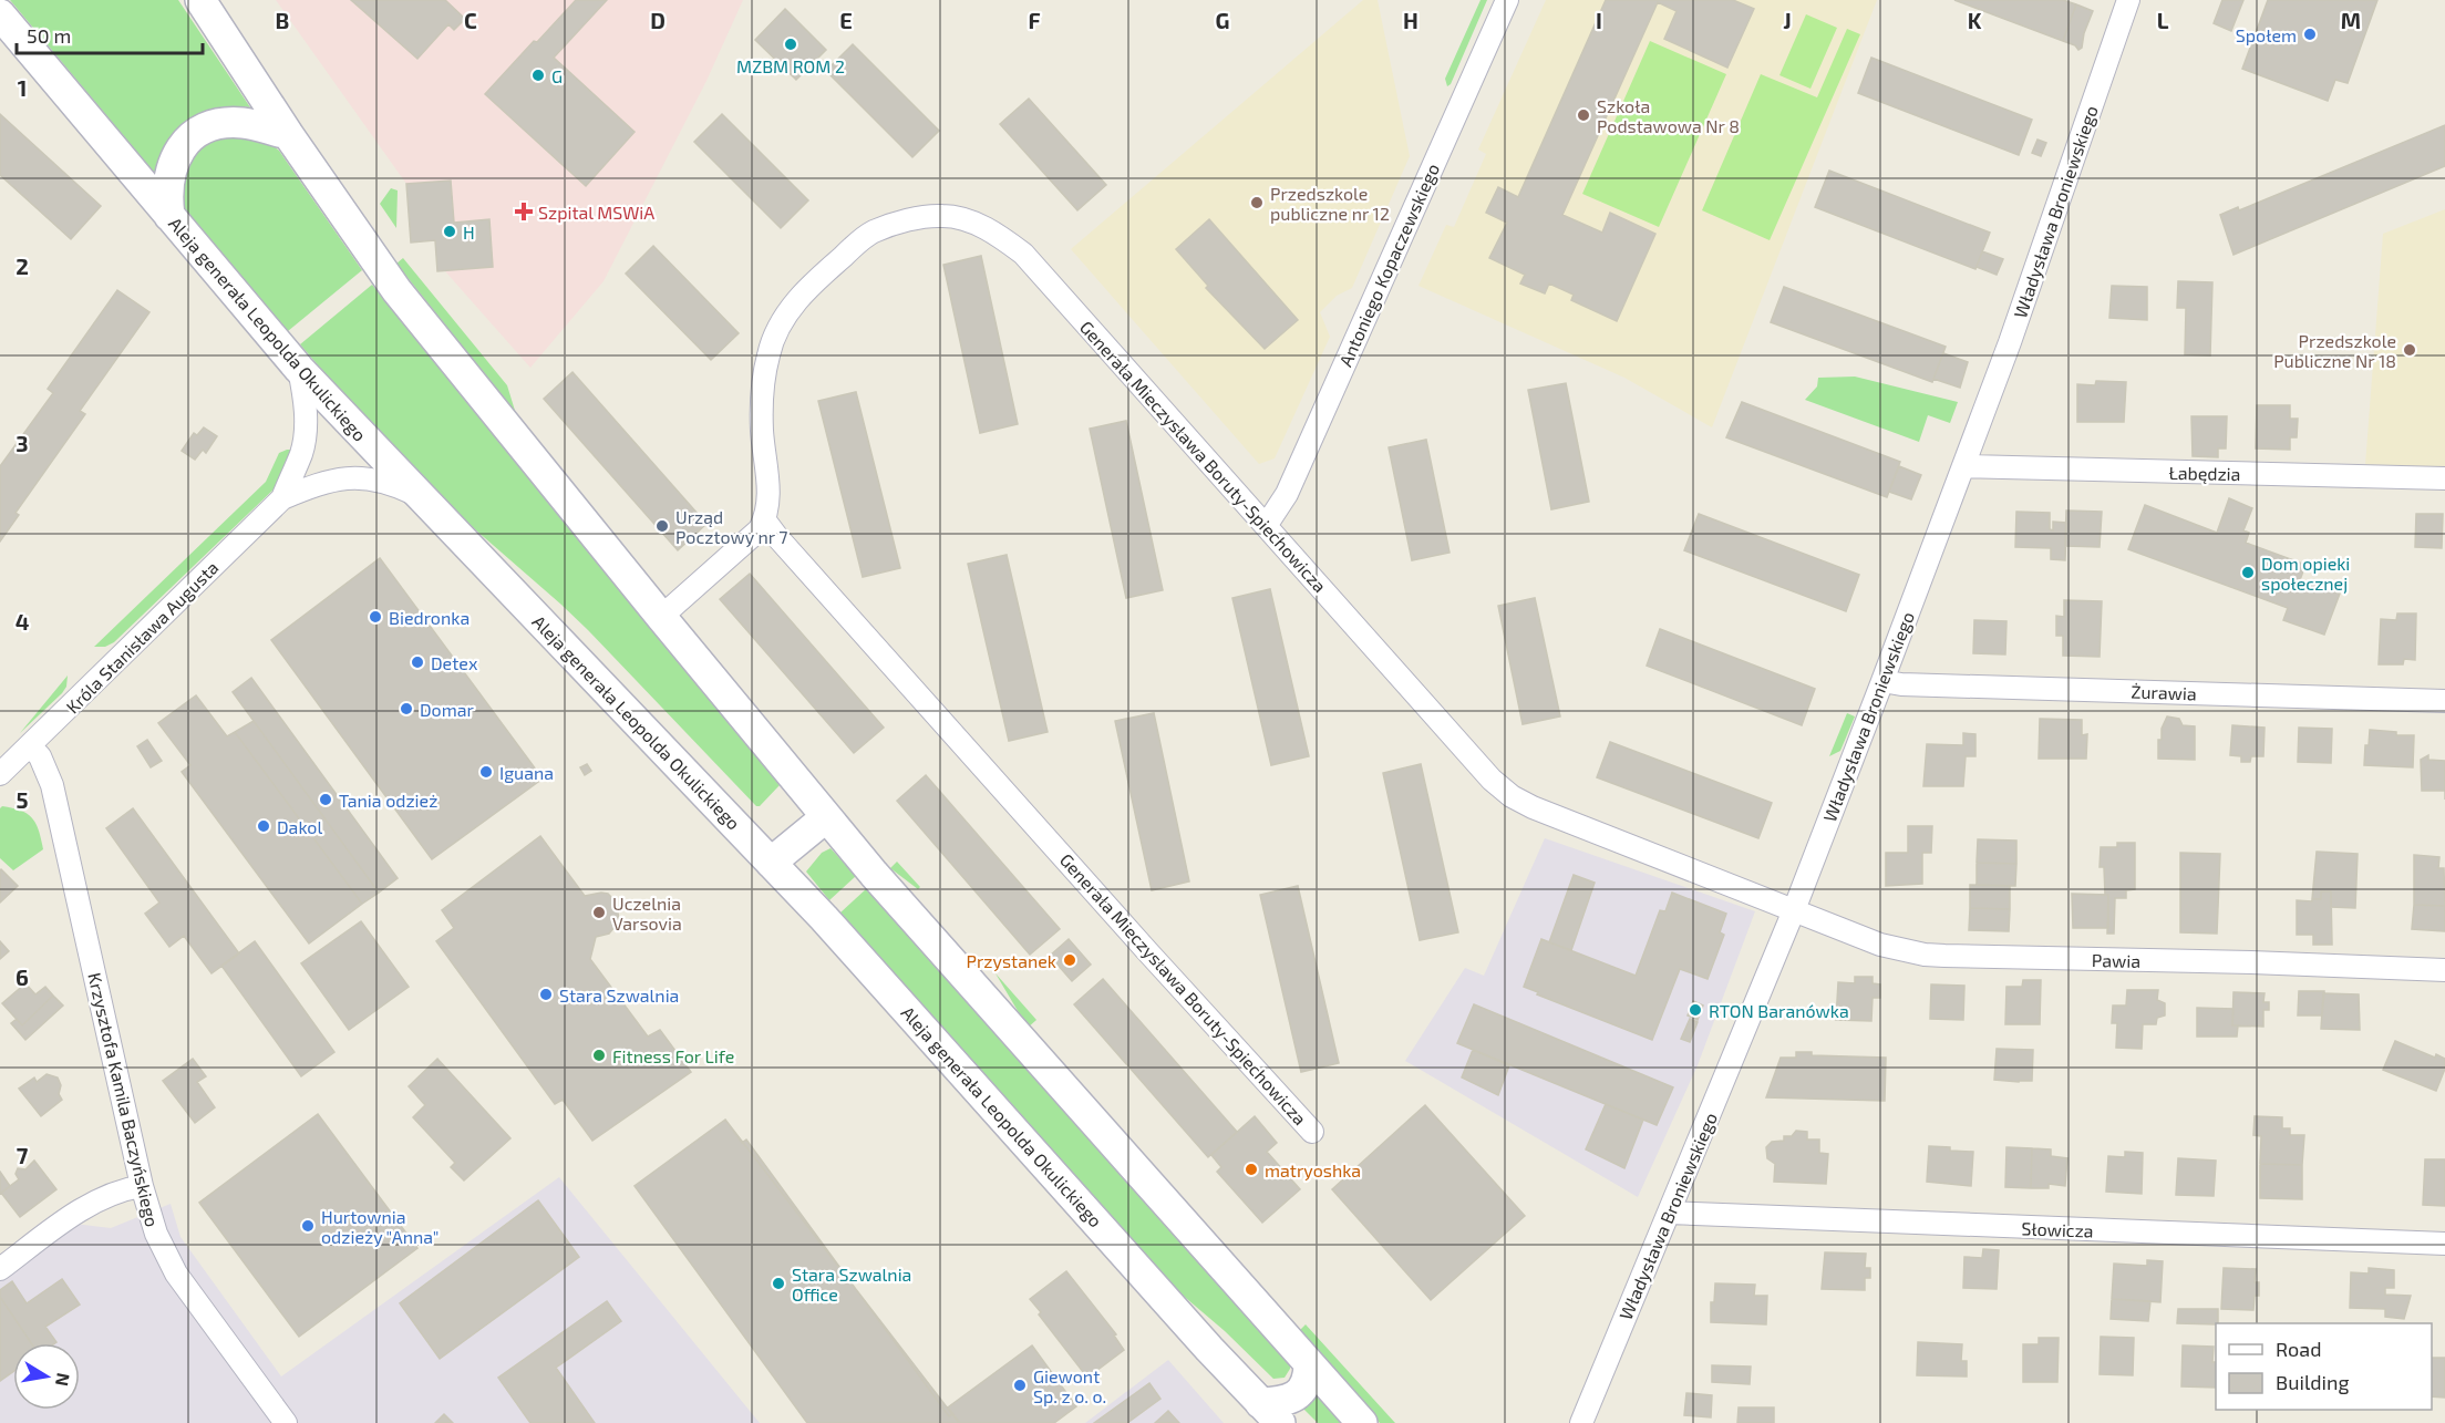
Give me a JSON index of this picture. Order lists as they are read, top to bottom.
{
  "streets": {
    "main road": ["Aleja generała Leopolda Okulickiego"],
    "street": [
      "Władysława Broniewskiego",
      "Antoniego Kopaczewskiego",
      "Generała Mieczysława Boruty-Spiechowicza",
      "Łabędzia",
      "Króla Stanisława Augusta",
      "Żurawia",
      "Pawia",
      "Krzysztofa Kamila Baczyńskiego",
      "Słowicza"
    ]
  },
  "crossings": [
    ["Władysława Broniewskiego", "Generała Mieczysława Boruty-Spiechowicza"],
    ["Władysława Broniewskiego", "Łabędzia"],
    ["Władysława Broniewskiego", "Żurawia"],
    ["Władysława Broniewskiego", "Pawia"],
    ["Władysława Broniewskiego", "Słowicza"],
    ["Antoniego Kopaczewskiego", "Generała Mieczysława Boruty-Spiechowicza"],
    ["Aleja generała Leopolda Okulickiego", "Króla Stanisława Augusta"],
    ["Generała Mieczysława Boruty-Spiechowicza", "Pawia"],
    ["Króla Stanisława Augusta", "Krzysztofa Kamila Baczyńskiego"]
  ],
  "places": {
    "other": [
      "Społem",
      "MZBM ROM 2",
      "G",
      "Szkoła Podstawowa Nr 8",
      "Przedszkole publiczne nr 12",
      "H",
      "Przedszkole Publiczne Nr 18",
      "Urząd Pocztowy nr 7",
      "Dom opieki społecznej",
      "Biedronka",
      "Detex",
      "Domar",
      "Iguana",
      "Tania odzież",
      "Dakol",
      "Uczelnia Varsovia",
      "Przystanek",
      "Stara Szwalnia",
      "RTON Baranówka",
      "Fitness For Life",
      "matryoshka",
      "Hurtownia odzieży \"Anna\"",
      "Stara Szwalnia Office",
      "Giewont Sp. z o. o."
    ],
    "health": ["Szpital MSWiA"]
  },
  "legend": ["Road", "Building"],
  "scale_bar": "50 m",
  "north": "right",
  "grid": {
    "columns": [
      "B",
      "C",
      "D",
      "E",
      "F",
      "G",
      "H",
      "I",
      "J",
      "K",
      "L",
      "M"
    ],
    "rows": [
      "1",
      "2",
      "3",
      "4",
      "5",
      "6",
      "7"
    ]
  }
}
